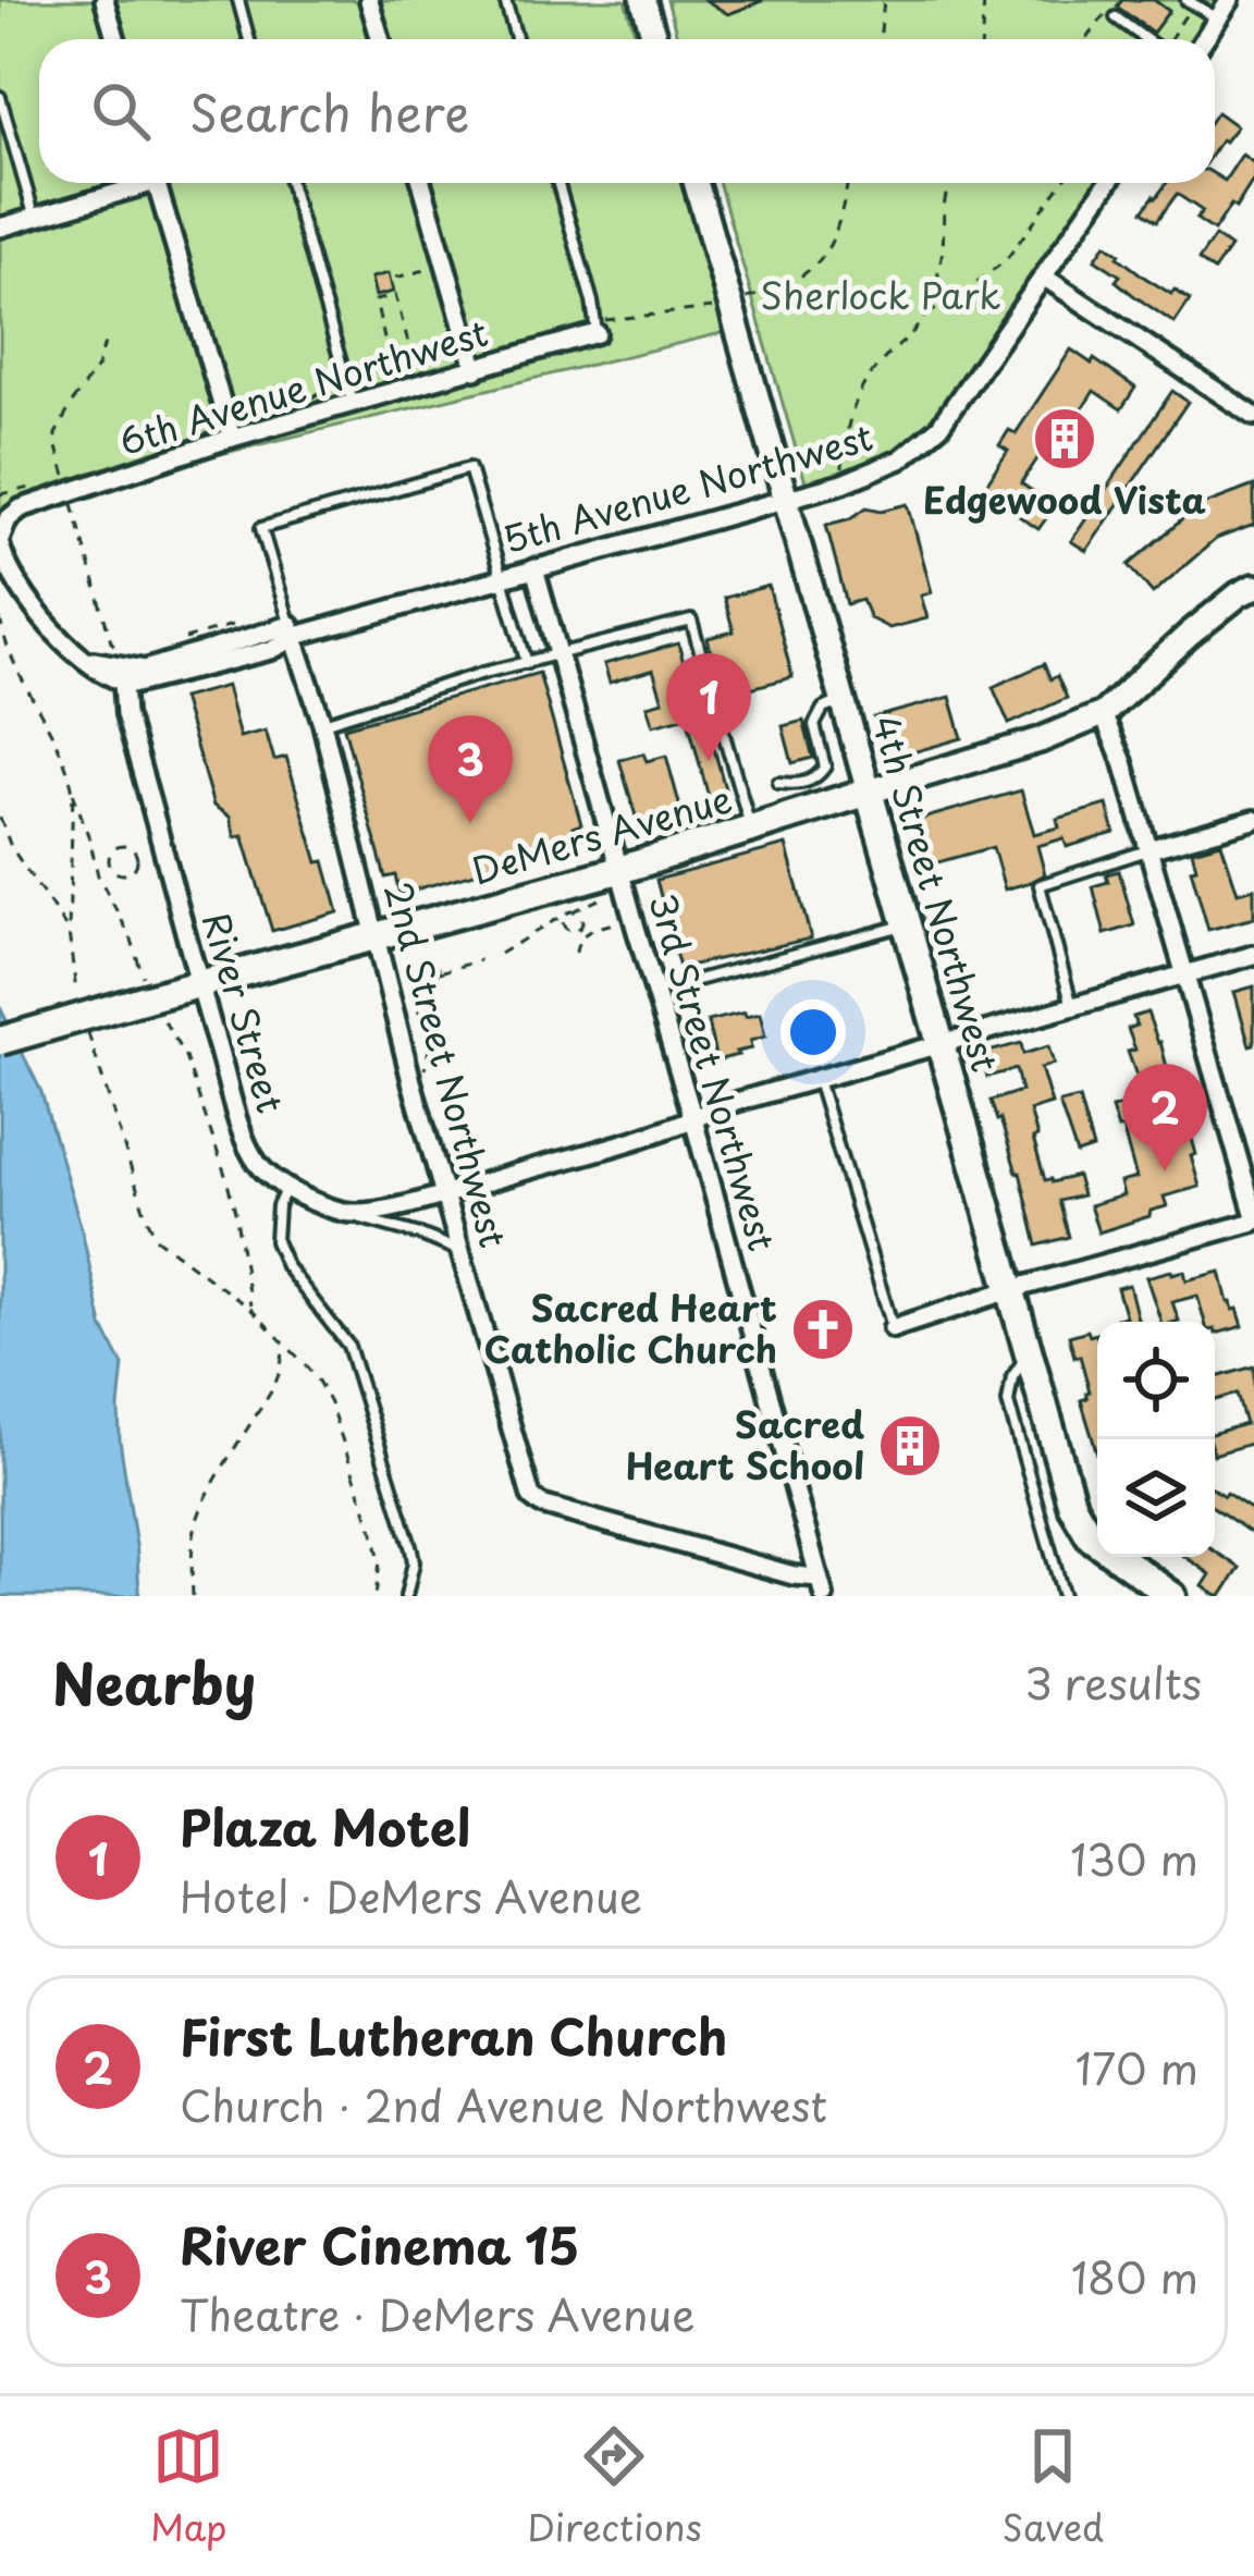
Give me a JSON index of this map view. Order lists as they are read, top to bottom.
{
  "streets": {
    "main road": ["DeMers Avenue", "4th Street Northwest"],
    "street": [
      "6th Avenue Northwest",
      "5th Avenue Northwest",
      "River Street",
      "2nd Street Northwest",
      "3rd Street Northwest"
    ]
  },
  "crossings": [
    ["5th Avenue Northwest", "4th Street Northwest"],
    ["5th Avenue Northwest", "2nd Street Northwest"],
    ["5th Avenue Northwest", "3rd Street Northwest"],
    ["DeMers Avenue", "4th Street Northwest"],
    ["DeMers Avenue", "River Street"],
    ["DeMers Avenue", "2nd Street Northwest"],
    ["DeMers Avenue", "3rd Street Northwest"],
    ["2nd Street Northwest", "3rd Street Northwest"]
  ],
  "parks": ["Sherlock Park"],
  "places": {
    "building": ["Edgewood Vista", "Sacred Heart School"],
    "church": ["Sacred Heart Catholic Church"]
  },
  "page": {
    "search": "Search here",
    "pins": ["1", "3", "2"],
    "heading": ["Nearby", "3 results"],
    "list": [
      {
        "mark": "1",
        "name": "Plaza Motel",
        "note": "Hotel · DeMers Avenue",
        "value": "130 m"
      },
      {
        "mark": "2",
        "name": "First Lutheran Church",
        "note": "Church · 2nd Avenue Northwest",
        "value": "170 m"
      },
      {
        "mark": "3",
        "name": "River Cinema 15",
        "note": "Theatre · DeMers Avenue",
        "value": "180 m"
      }
    ],
    "nav": ["Map", "Directions", "Saved"]
  }
}
